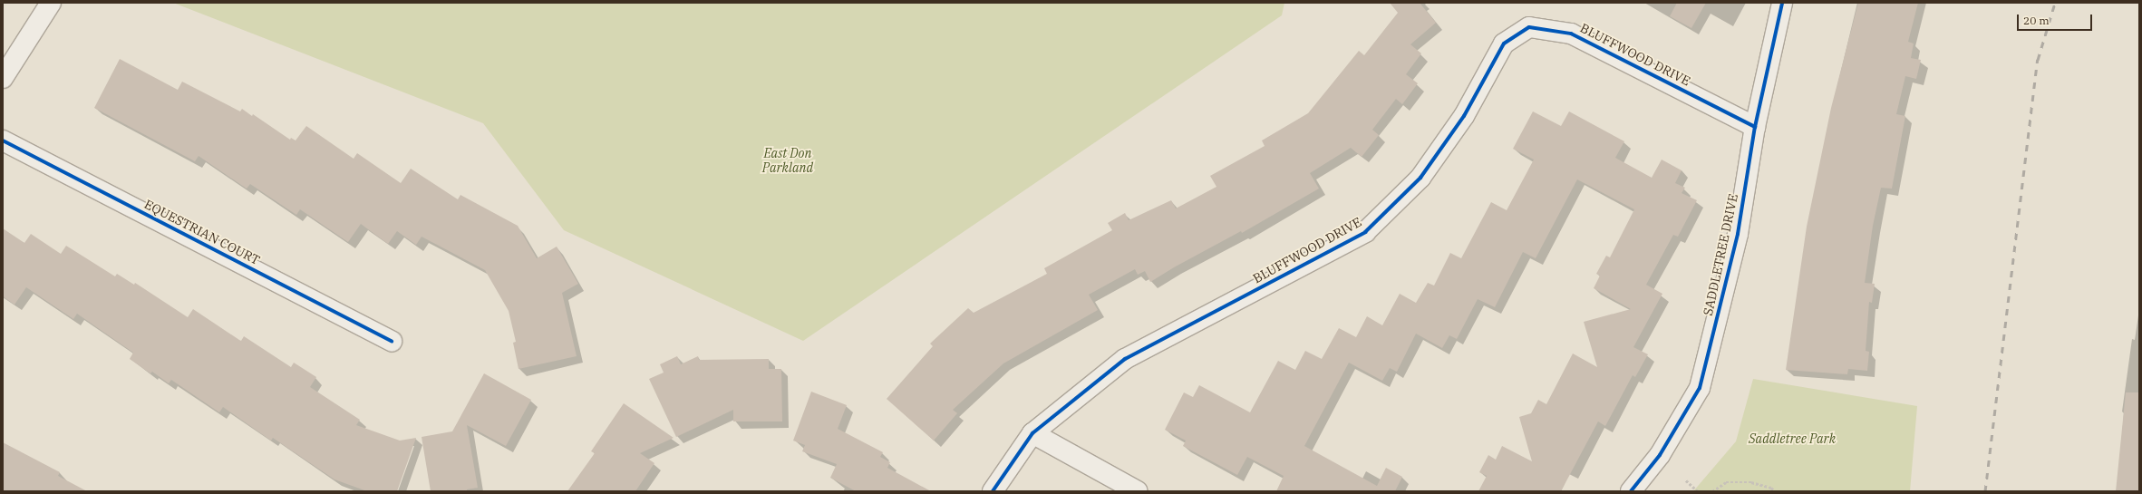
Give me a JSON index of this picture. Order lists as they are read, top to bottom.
{
  "streets": {
    "street": ["BLUFFWOOD DRIVE", "EQUESTRIAN COURT", "SADDLETREE DRIVE"]
  },
  "crossings": [
    ["BLUFFWOOD DRIVE", "SADDLETREE DRIVE"]
  ],
  "parks": ["East Don Parkland", "Saddletree Park"],
  "scale_bar": "20 m"
}
